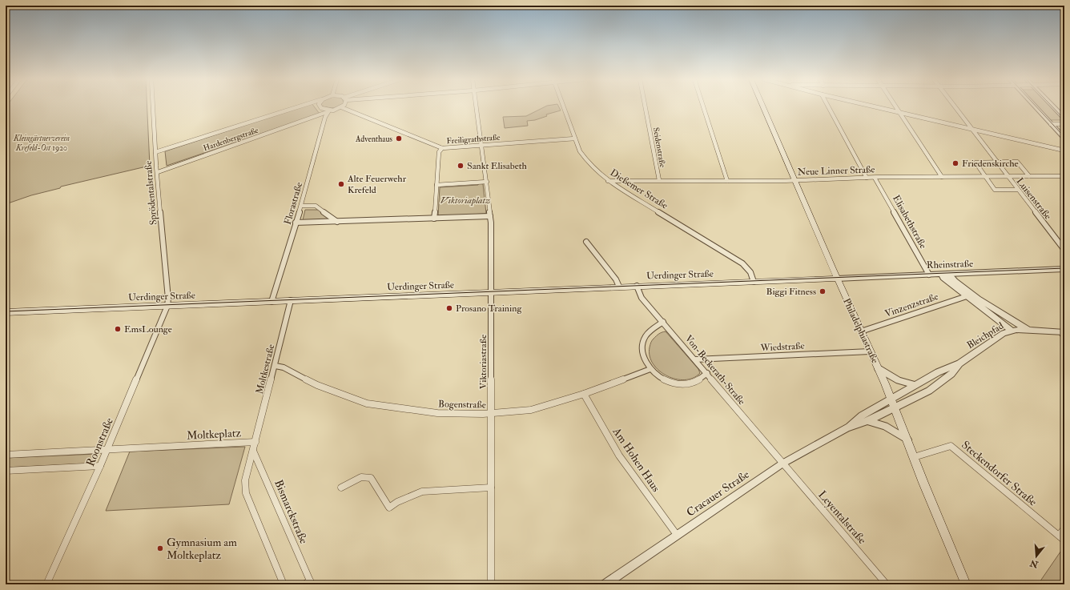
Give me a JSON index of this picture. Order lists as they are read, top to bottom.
{
  "streets": {
    "main road": ["Uerdinger Straße", "Philadelphiastraße"],
    "street": [
      "Hardenbergstraße",
      "Freiligrathstraße",
      "Seidenstraße",
      "Neue Linner Straße",
      "Dießemer Straße",
      "Sprödentalstraße",
      "Luisenstraße",
      "Florastraße",
      "Elisabethstraße",
      "Rheinstraße",
      "Vinzenzstraße",
      "Bleichpfad",
      "Wiedstraße",
      "Viktoriastraße",
      "Moltkestraße",
      "Von-Beckerath-Straße",
      "Bogenstraße",
      "Moltkeplatz",
      "Roonstraße",
      "Am Hohen Haus",
      "Steckendorfer Straße",
      "Cracauer Straße",
      "Bismarckstraße",
      "Leyentalstraße"
    ]
  },
  "crossings": [
    ["Hardenbergstraße", "Freiligrathstraße"],
    ["Hardenbergstraße", "Sprödentalstraße"],
    ["Hardenbergstraße", "Florastraße"],
    ["Freiligrathstraße", "Dießemer Straße"],
    ["Seidenstraße", "Neue Linner Straße"],
    ["Neue Linner Straße", "Dießemer Straße"],
    ["Neue Linner Straße", "Luisenstraße"],
    ["Neue Linner Straße", "Elisabethstraße"],
    ["Neue Linner Straße", "Philadelphiastraße"],
    ["Dießemer Straße", "Uerdinger Straße"],
    ["Sprödentalstraße", "Uerdinger Straße"],
    ["Sprödentalstraße", "Roonstraße"],
    ["Florastraße", "Uerdinger Straße"],
    ["Elisabethstraße", "Rheinstraße"],
    ["Rheinstraße", "Uerdinger Straße"],
    ["Rheinstraße", "Philadelphiastraße"],
    ["Uerdinger Straße", "Philadelphiastraße"],
    ["Uerdinger Straße", "Viktoriastraße"],
    ["Uerdinger Straße", "Moltkestraße"],
    ["Uerdinger Straße", "Von-Beckerath-Straße"],
    ["Uerdinger Straße", "Roonstraße"],
    ["Vinzenzstraße", "Philadelphiastraße"],
    ["Philadelphiastraße", "Bleichpfad"],
    ["Philadelphiastraße", "Wiedstraße"],
    ["Philadelphiastraße", "Steckendorfer Straße"],
    ["Philadelphiastraße", "Cracauer Straße"],
    ["Bleichpfad", "Cracauer Straße"],
    ["Wiedstraße", "Von-Beckerath-Straße"],
    ["Viktoriastraße", "Bogenstraße"],
    ["Moltkestraße", "Bogenstraße"],
    ["Moltkestraße", "Moltkeplatz"],
    ["Von-Beckerath-Straße", "Cracauer Straße"],
    ["Von-Beckerath-Straße", "Leyentalstraße"],
    ["Bogenstraße", "Am Hohen Haus"],
    ["Moltkeplatz", "Roonstraße"],
    ["Moltkeplatz", "Bismarckstraße"],
    ["Am Hohen Haus", "Cracauer Straße"],
    ["Cracauer Straße", "Leyentalstraße"]
  ],
  "parks": ["Kleingärtnerverein Krefeld-Ost 1920", "Viktoriaplatz"],
  "places": [
    "Adventhaus",
    "Friedenskirche",
    "Sankt Elisabeth",
    "Alte Feuerwehr Krefeld",
    "Biggi Fitness",
    "Prosano Training",
    "EmsLounge",
    "Gymnasium am Moltkeplatz"
  ],
  "north": "bottom"
}
